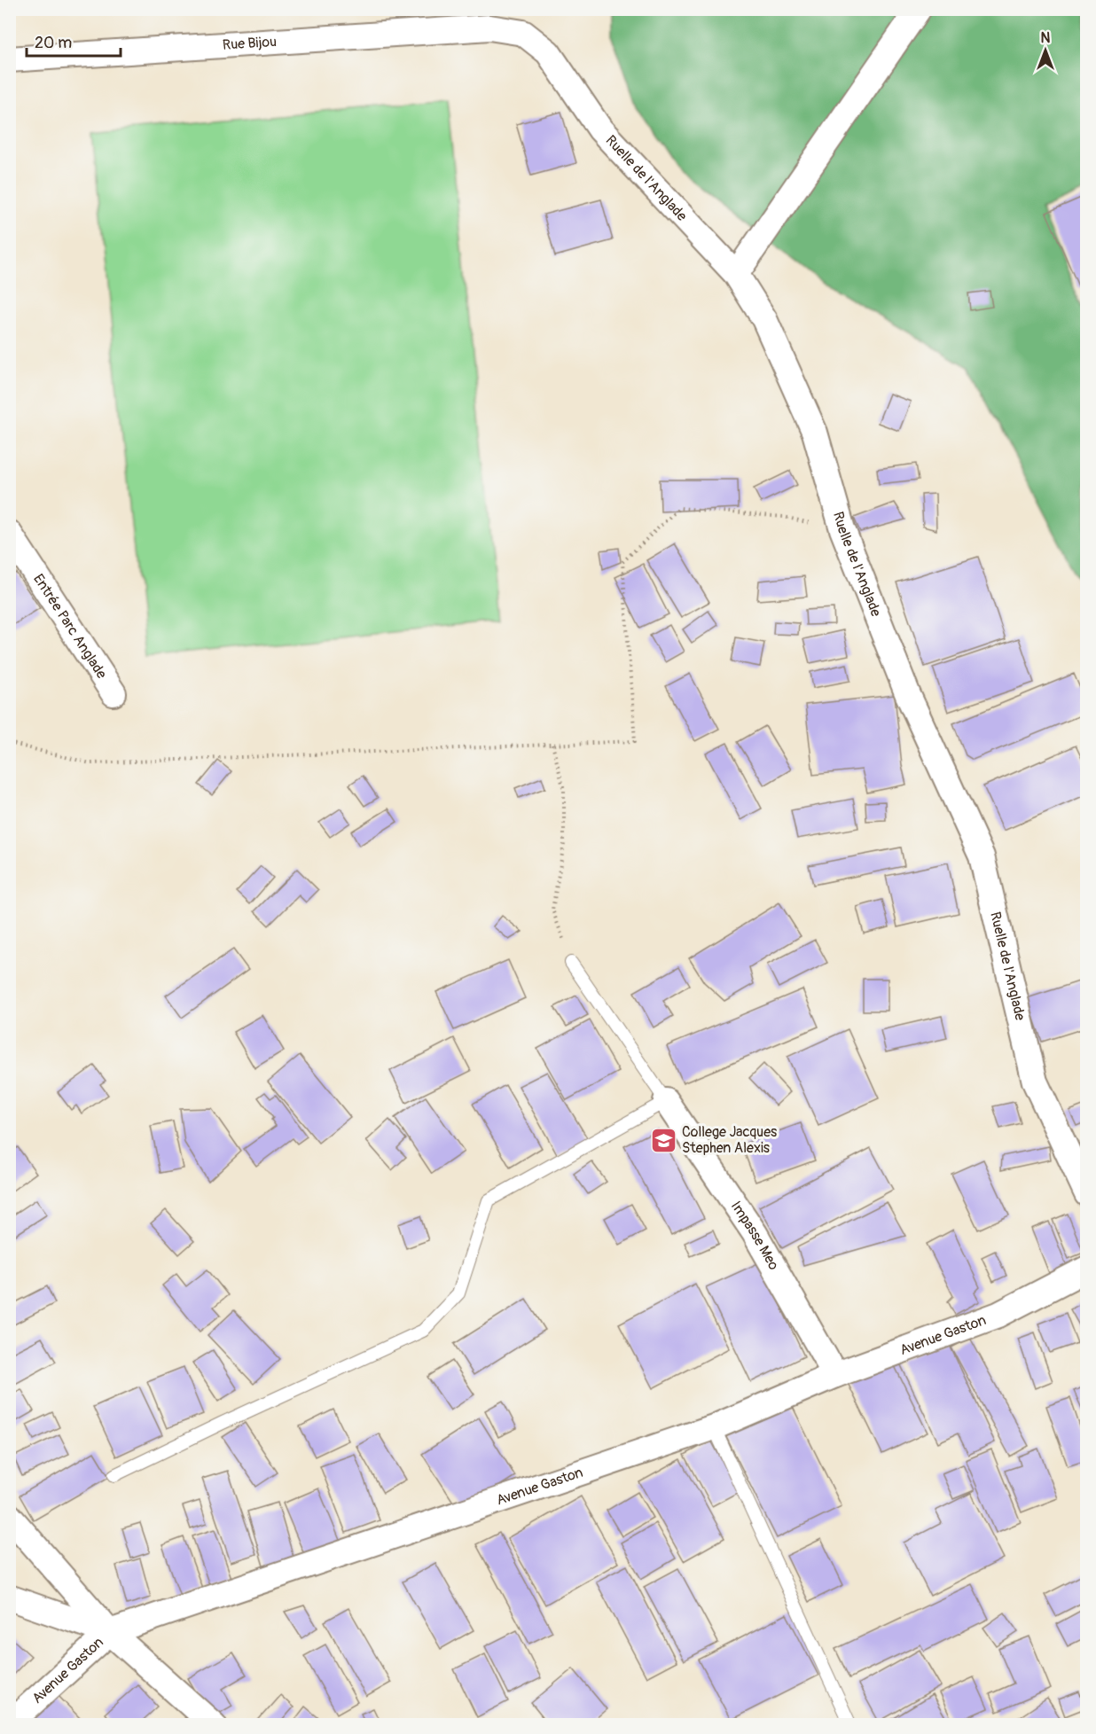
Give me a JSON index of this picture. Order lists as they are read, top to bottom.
{
  "streets": {
    "street": [
      "Rue Bijou",
      "Ruelle de l'Anglade",
      "Entrée Parc Anglade",
      "Impasse Meo",
      "Avenue Gaston"
    ]
  },
  "crossings": [
    ["Rue Bijou", "Ruelle de l'Anglade"],
    ["Impasse Meo", "Avenue Gaston"]
  ],
  "places": {
    "school or university": ["College Jacques Stephen Alexis"]
  },
  "scale_bar": "20 m",
  "north": "top"
}
